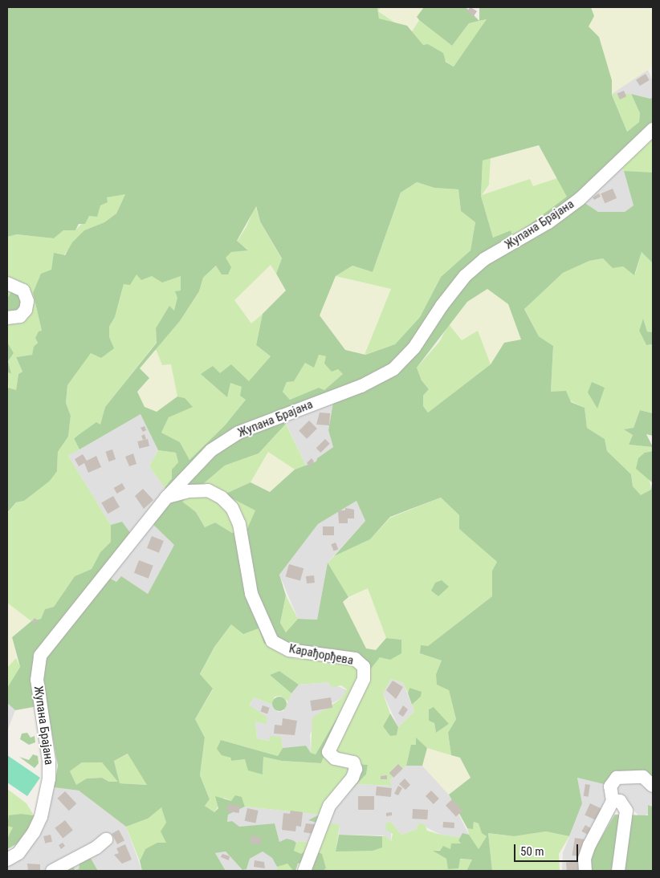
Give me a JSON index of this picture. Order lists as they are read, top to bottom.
{
  "streets": {
    "street": ["Жупана Брајана", "Карађорђева"]
  },
  "crossings": [
    ["Жупана Брајана", "Карађорђева"]
  ],
  "scale_bar": "50 m"
}
